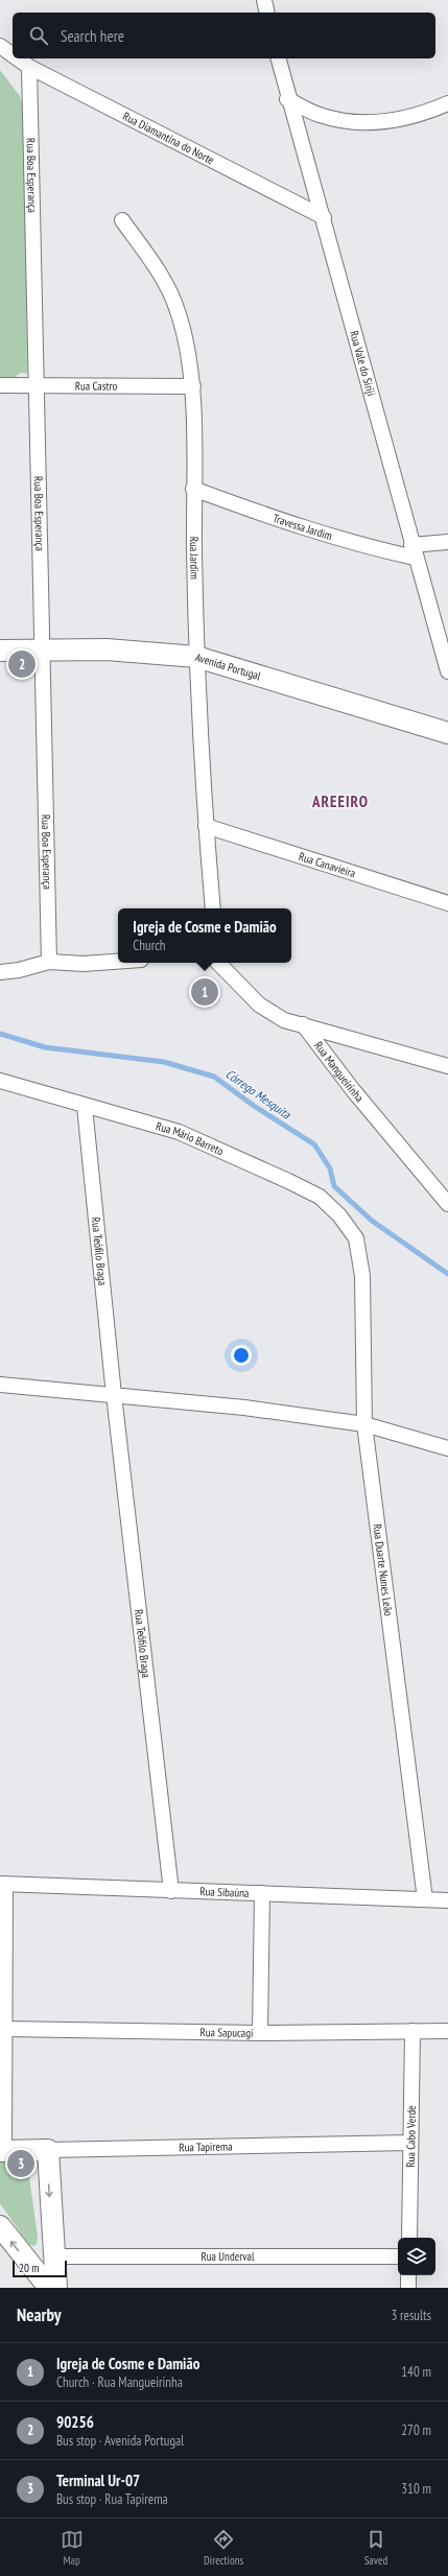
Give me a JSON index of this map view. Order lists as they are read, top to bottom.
{
  "streets": {
    "street": [
      "Rua Diamantina do Norte",
      "Rua Boa Esperança",
      "Rua Vale do Siriji",
      "Rua Castro",
      "Travessa Jardim",
      "Rua Jardim",
      "Avenida Portugal",
      "Rua Canavieira",
      "Rua Mangueirinha",
      "Rua Mário Barreto",
      "Rua Teófilo Braga",
      "Rua Duarte Nunes Leão",
      "Rua Sibaúna",
      "Rua Sapucagi",
      "Rua Cabo Verde",
      "Rua Tapirema",
      "Rua Underval"
    ]
  },
  "crossings": [
    ["Rua Diamantina do Norte", "Rua Boa Esperança"],
    ["Rua Diamantina do Norte", "Rua Vale do Siriji"],
    ["Rua Boa Esperança", "Rua Castro"],
    ["Rua Boa Esperança", "Avenida Portugal"],
    ["Rua Vale do Siriji", "Travessa Jardim"],
    ["Rua Castro", "Rua Jardim"],
    ["Travessa Jardim", "Rua Jardim"],
    ["Rua Jardim", "Avenida Portugal"],
    ["Rua Jardim", "Rua Canavieira"],
    ["Rua Mário Barreto", "Rua Teófilo Braga"],
    ["Rua Mário Barreto", "Rua Duarte Nunes Leão"],
    ["Rua Teófilo Braga", "Rua Sibaúna"],
    ["Rua Duarte Nunes Leão", "Rua Sibaúna"],
    ["Rua Sapucagi", "Rua Cabo Verde"],
    ["Rua Cabo Verde", "Rua Tapirema"]
  ],
  "districts": ["AREEIRO"],
  "water": ["Córrego Mesquita"],
  "scale_bar": "20 m",
  "page": {
    "search": "Search here",
    "pins": ["2", "1", "3"],
    "popup": ["Igreja de Cosme e Damião", "Church"],
    "scale": "20 m",
    "heading": ["Nearby", "3 results"],
    "list": [
      {
        "mark": "1",
        "name": "Igreja de Cosme e Damião",
        "note": "Church · Rua Mangueirinha",
        "value": "140 m"
      },
      {
        "mark": "2",
        "name": "90256",
        "note": "Bus stop · Avenida Portugal",
        "value": "270 m"
      },
      {
        "mark": "3",
        "name": "Terminal Ur-07",
        "note": "Bus stop · Rua Tapirema",
        "value": "310 m"
      }
    ],
    "nav": ["Map", "Directions", "Saved"]
  }
}
